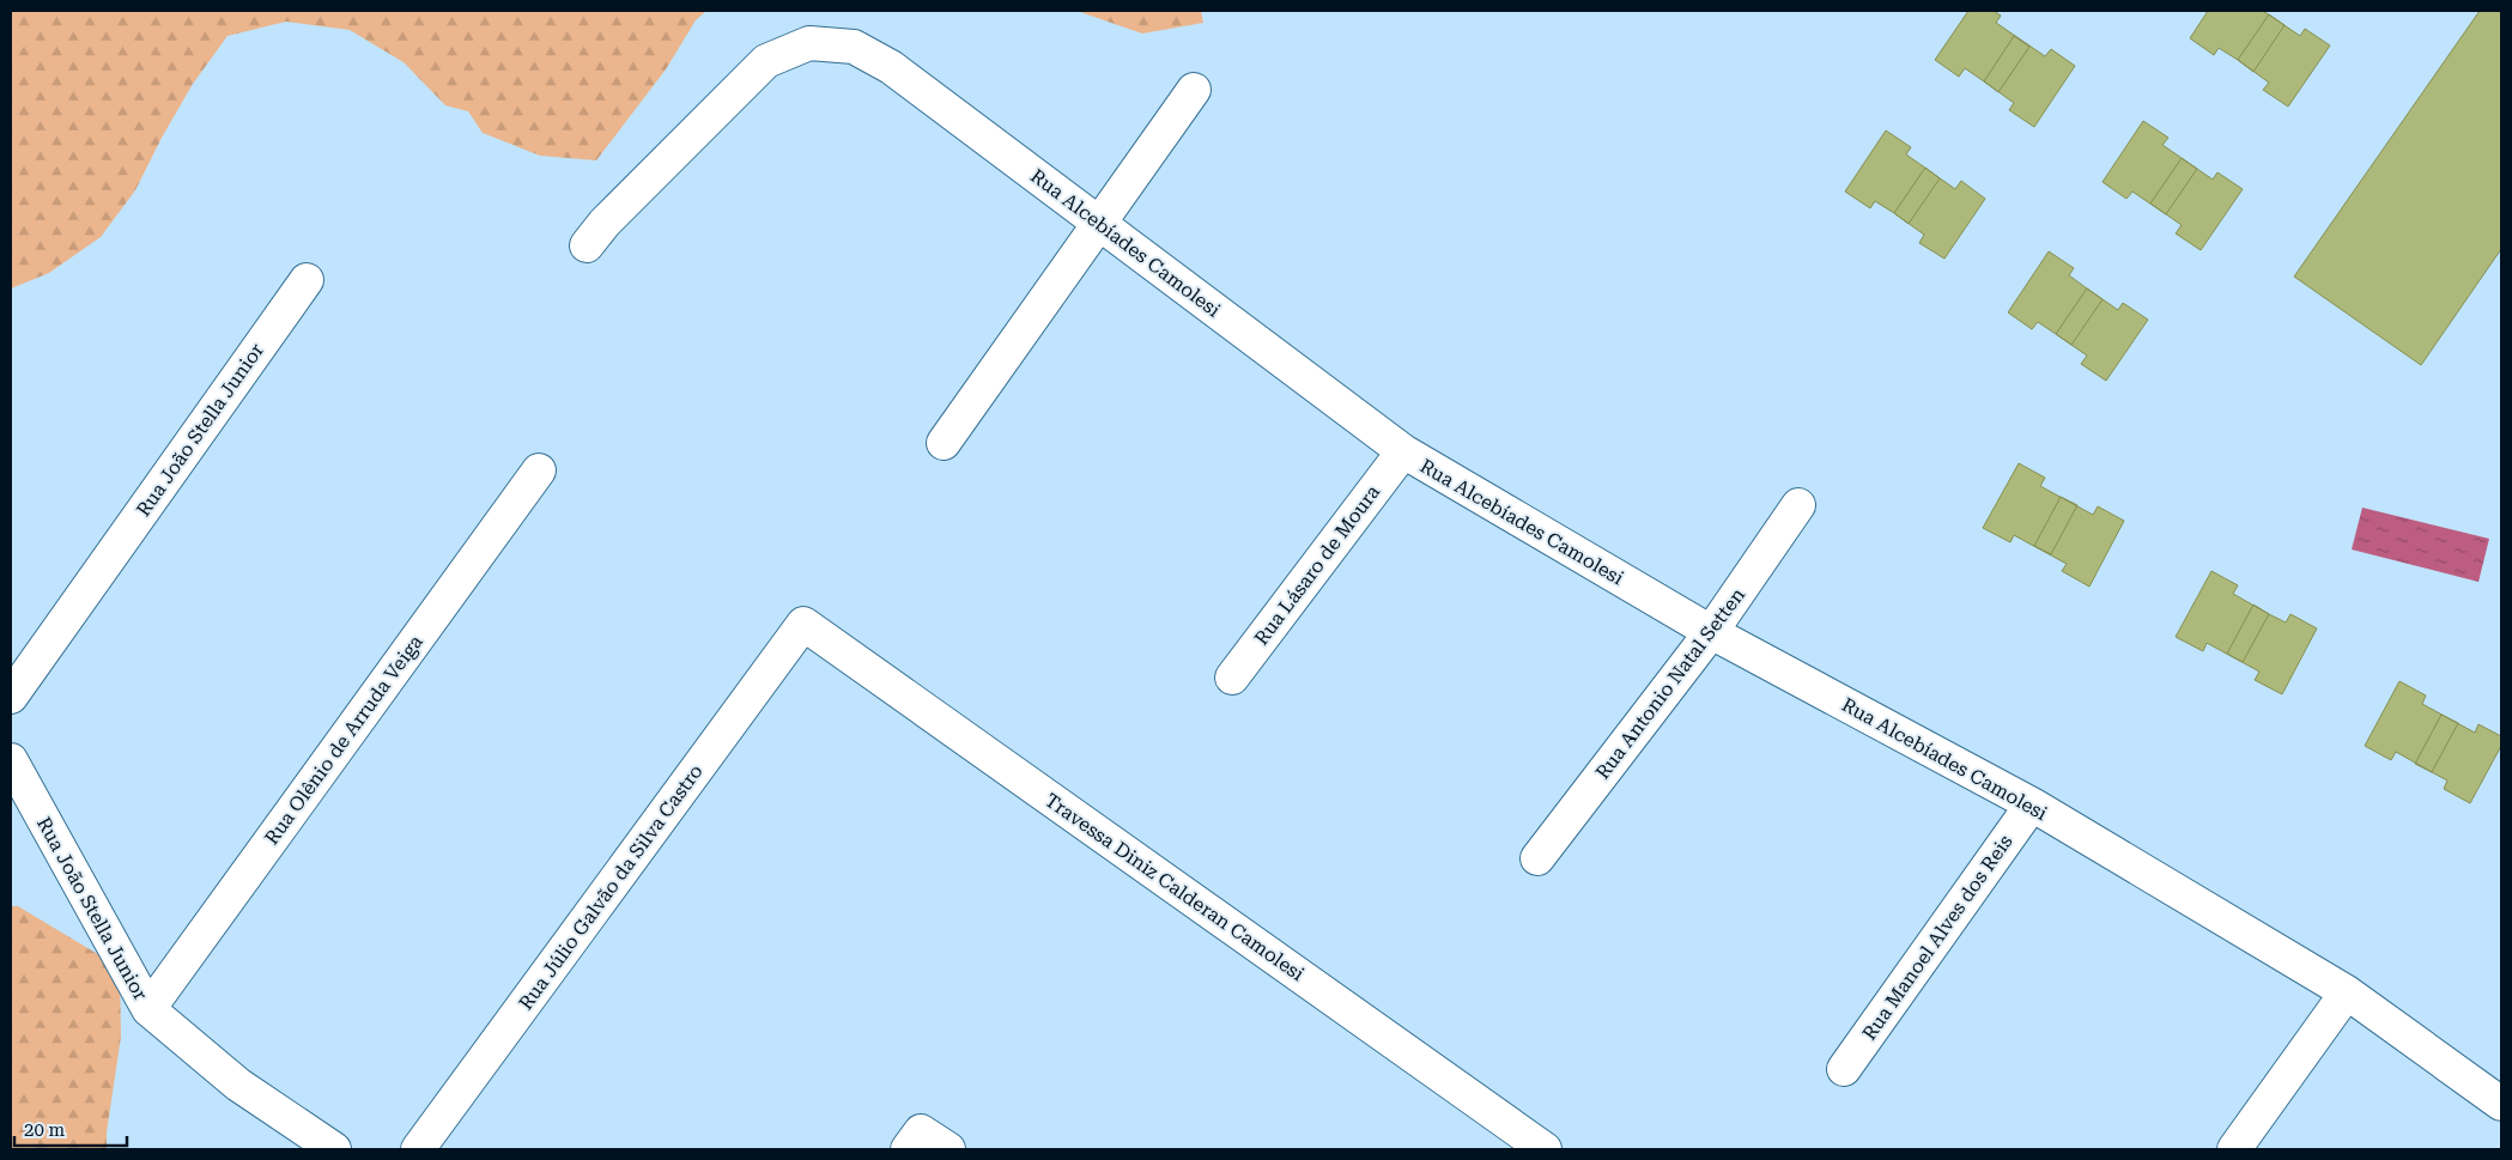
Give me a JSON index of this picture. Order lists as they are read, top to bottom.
{
  "streets": {
    "street": [
      "Rua Alcebíades Camolesi",
      "Rua João Stella Junior",
      "Rua Lásaro de Moura",
      "Rua Antonio Natal Setten",
      "Rua Olênio de Arruda Veiga",
      "Rua Júlio Galvão da Silva Castro",
      "Travessa Diniz Calderan Camolesi",
      "Rua Manoel Alves dos Reis"
    ]
  },
  "crossings": [
    ["Rua Alcebíades Camolesi", "Rua Lásaro de Moura"],
    ["Rua Alcebíades Camolesi", "Rua Antonio Natal Setten"],
    ["Rua Alcebíades Camolesi", "Rua Manoel Alves dos Reis"],
    ["Rua João Stella Junior", "Rua Olênio de Arruda Veiga"],
    ["Rua Júlio Galvão da Silva Castro", "Travessa Diniz Calderan Camolesi"]
  ],
  "scale_bar": "20 m"
}
